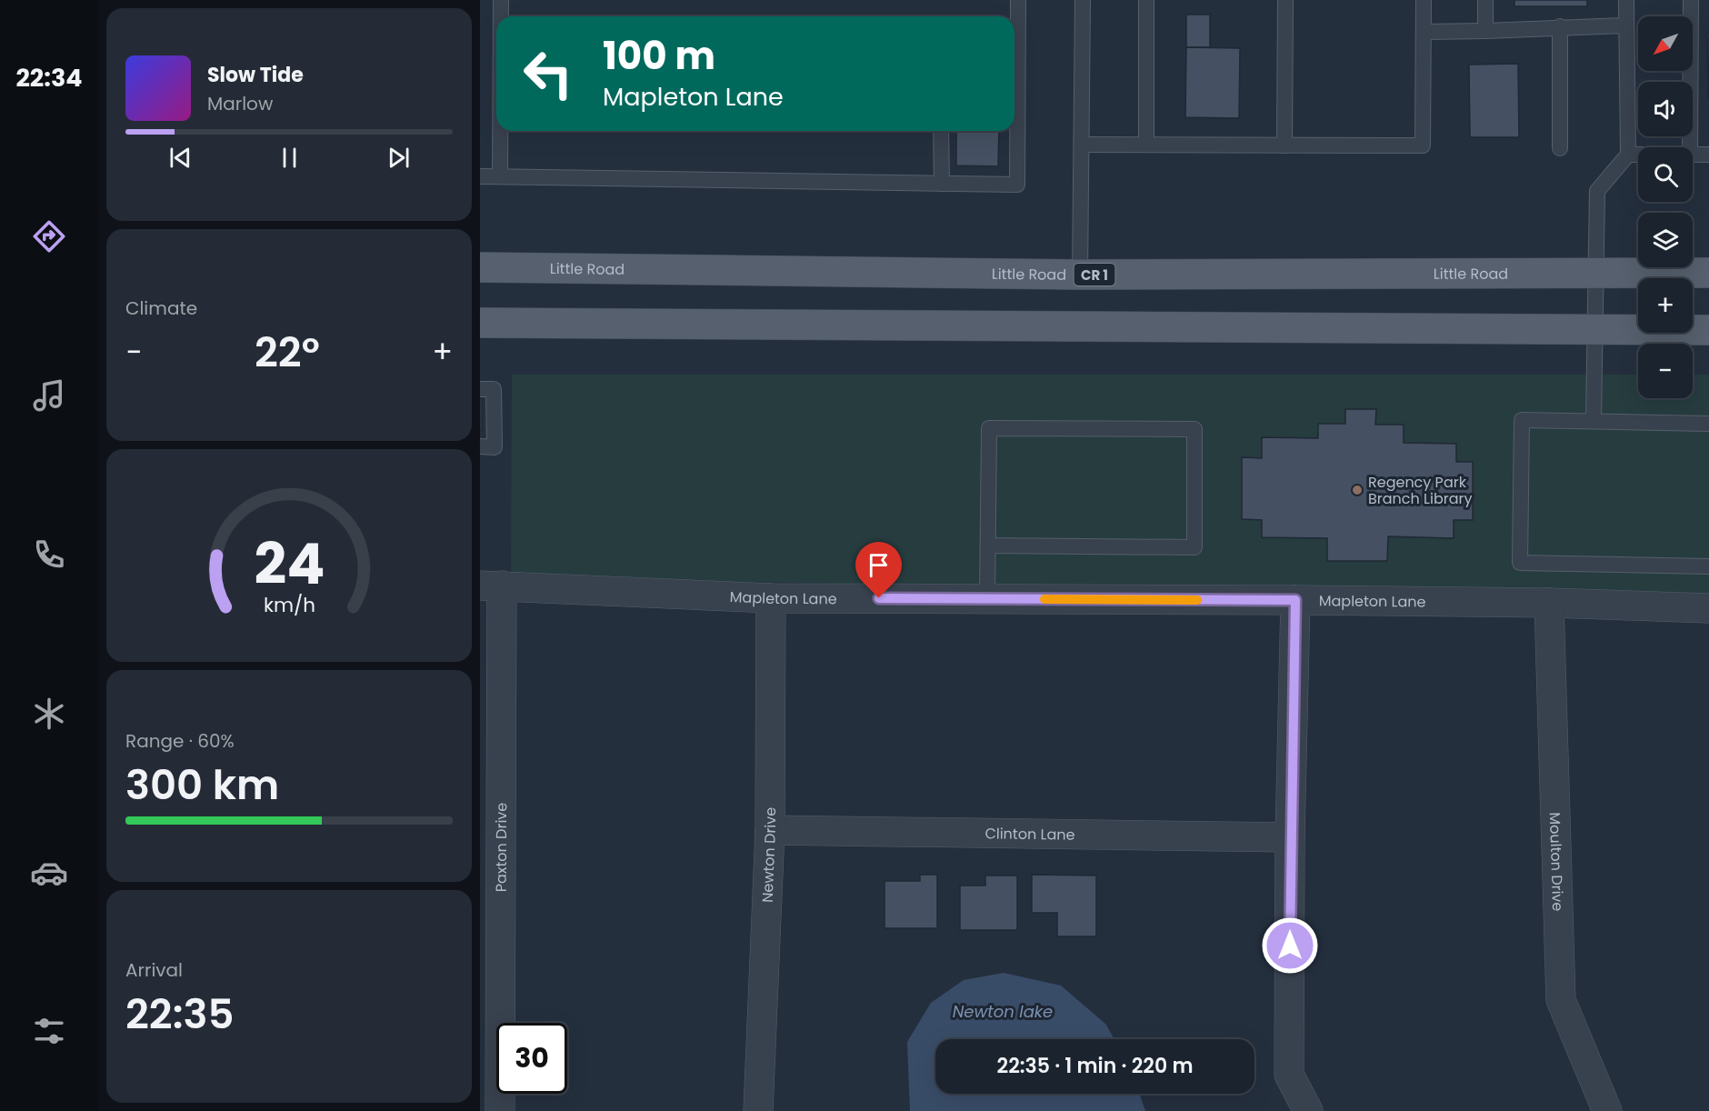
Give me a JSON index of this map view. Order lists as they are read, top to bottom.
{
  "streets": {
    "main road": ["Little Road", "CR 1"],
    "street": [
      "Mapleton Lane",
      "Clinton Lane",
      "Paxton Drive",
      "Newton Drive",
      "Moulton Drive"
    ]
  },
  "crossings": [
    ["Mapleton Lane", "Paxton Drive"],
    ["Mapleton Lane", "Newton Drive"],
    ["Mapleton Lane", "Moulton Drive"],
    ["Clinton Lane", "Newton Drive"]
  ],
  "water": ["Newton lake"],
  "places": ["Regency Park Branch Library"],
  "north": "bottom left",
  "page": {
    "tabs": "22:34",
    "map_buttons": ["+", "−"],
    "turn": ["100 m", "Mapleton Lane"],
    "song": ["Slow Tide", "Marlow"],
    "tile": [
      "Climate",
      ["Range · 60%", "300 km"],
      ["Arrival", "22:35"]
    ],
    "heat": ["−", "22°", "+"],
    "limit": "30",
    "trip": "22:35 · 1 min · 220 m",
    "gauge": ["24", "km/h"]
  }
}
